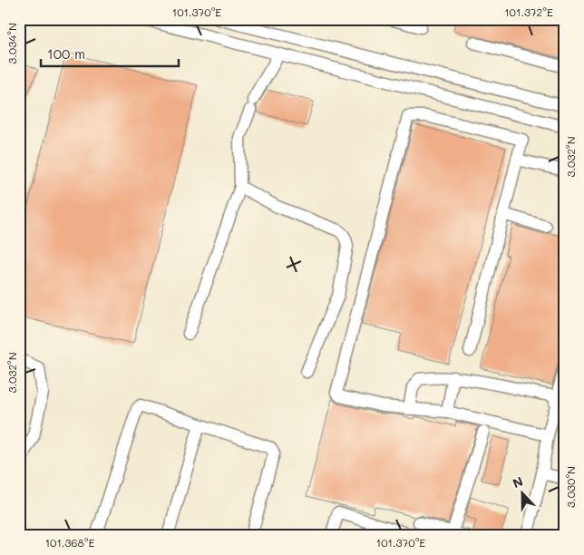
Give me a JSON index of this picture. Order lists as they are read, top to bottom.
{
  "scale_bar": "100 m",
  "north": "top",
  "coordinates": [
    "101.370°E",
    "101.372°E",
    "3.034°N",
    "3.032°N",
    "3.030°N",
    "101.368°E"
  ]
}
